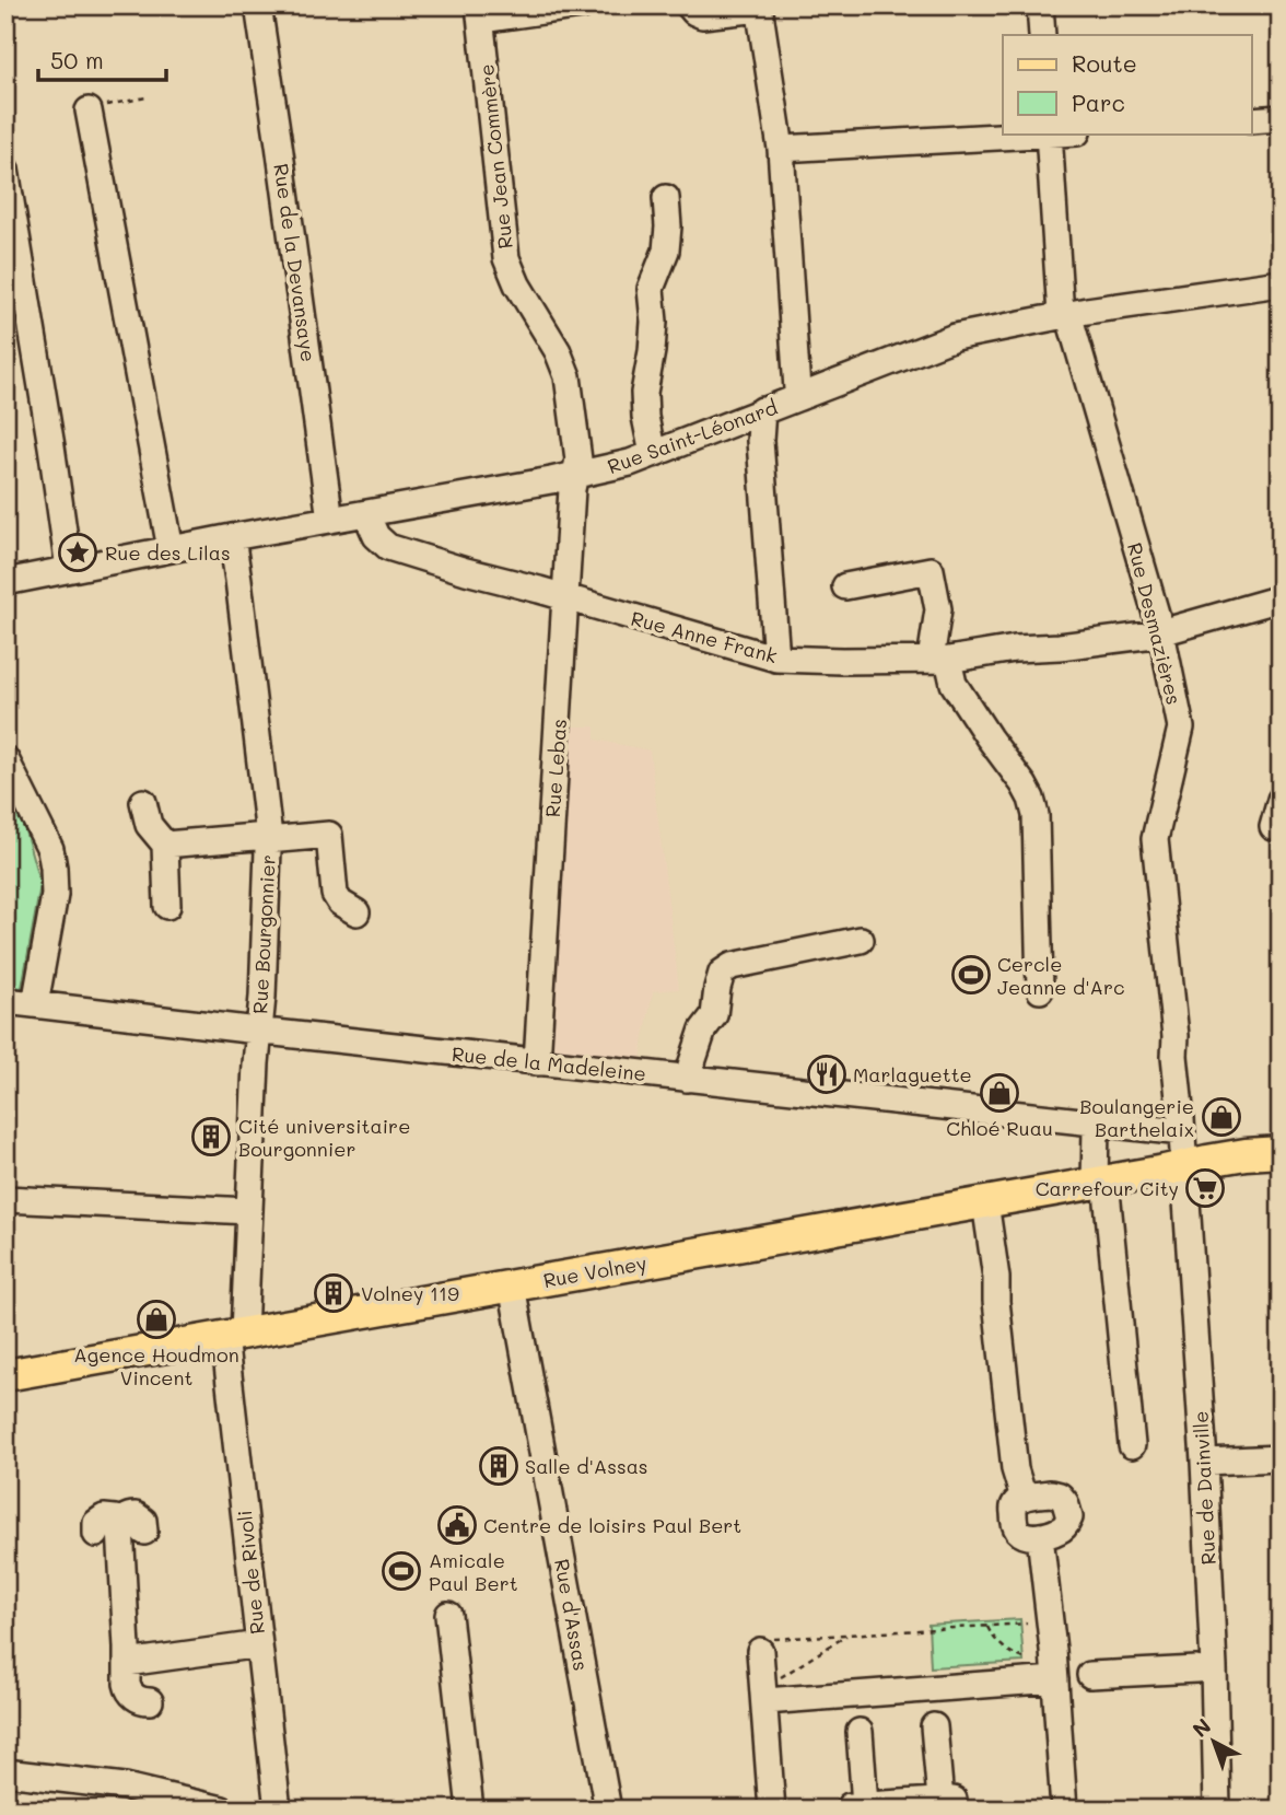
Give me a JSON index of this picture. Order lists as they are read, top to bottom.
{
  "streets": {
    "main road": ["Rue Volney"],
    "street": [
      "Rue Jean Commère",
      "Rue de la Devansaye",
      "Rue Saint-Léonard",
      "Rue Desmazières",
      "Rue Anne Frank",
      "Rue Lebas",
      "Rue Bourgonnier",
      "Rue de la Madeleine",
      "Rue de Dainville",
      "Rue de Rivoli",
      "Rue d'Assas"
    ]
  },
  "crossings": [
    ["Rue Jean Commère", "Rue Saint-Léonard"],
    ["Rue Jean Commère", "Rue Lebas"],
    ["Rue de la Devansaye", "Rue Saint-Léonard"],
    ["Rue Saint-Léonard", "Rue Desmazières"],
    ["Rue Saint-Léonard", "Rue Anne Frank"],
    ["Rue Saint-Léonard", "Rue Lebas"],
    ["Rue Saint-Léonard", "Rue Bourgonnier"],
    ["Rue Desmazières", "Rue Anne Frank"],
    ["Rue Desmazières", "Rue de la Madeleine"],
    ["Rue Desmazières", "Rue Volney"],
    ["Rue Desmazières", "Rue de Dainville"],
    ["Rue Anne Frank", "Rue Lebas"],
    ["Rue Lebas", "Rue de la Madeleine"],
    ["Rue Bourgonnier", "Rue de la Madeleine"],
    ["Rue Bourgonnier", "Rue Volney"],
    ["Rue Bourgonnier", "Rue de Rivoli"],
    ["Rue Volney", "Rue de Dainville"],
    ["Rue Volney", "Rue de Rivoli"],
    ["Rue Volney", "Rue d'Assas"]
  ],
  "places": {
    "place": ["Rue des Lilas"],
    "sports": ["Cercle Jeanne d'Arc", "Amicale Paul Bert"],
    "restaurant": ["Marlaguette"],
    "shop": ["Chloé Ruau", "Boulangerie Barthelaix", "Agence Houdmon Vincent"],
    "building": ["Cité universitaire Bourgonnier", "Volney 119", "Salle d'Assas"],
    "supermarket": ["Carrefour City"],
    "public building": ["Centre de loisirs Paul Bert"]
  },
  "legend": ["Route", "Parc"],
  "scale_bar": "50 m",
  "north": "top left"
}
